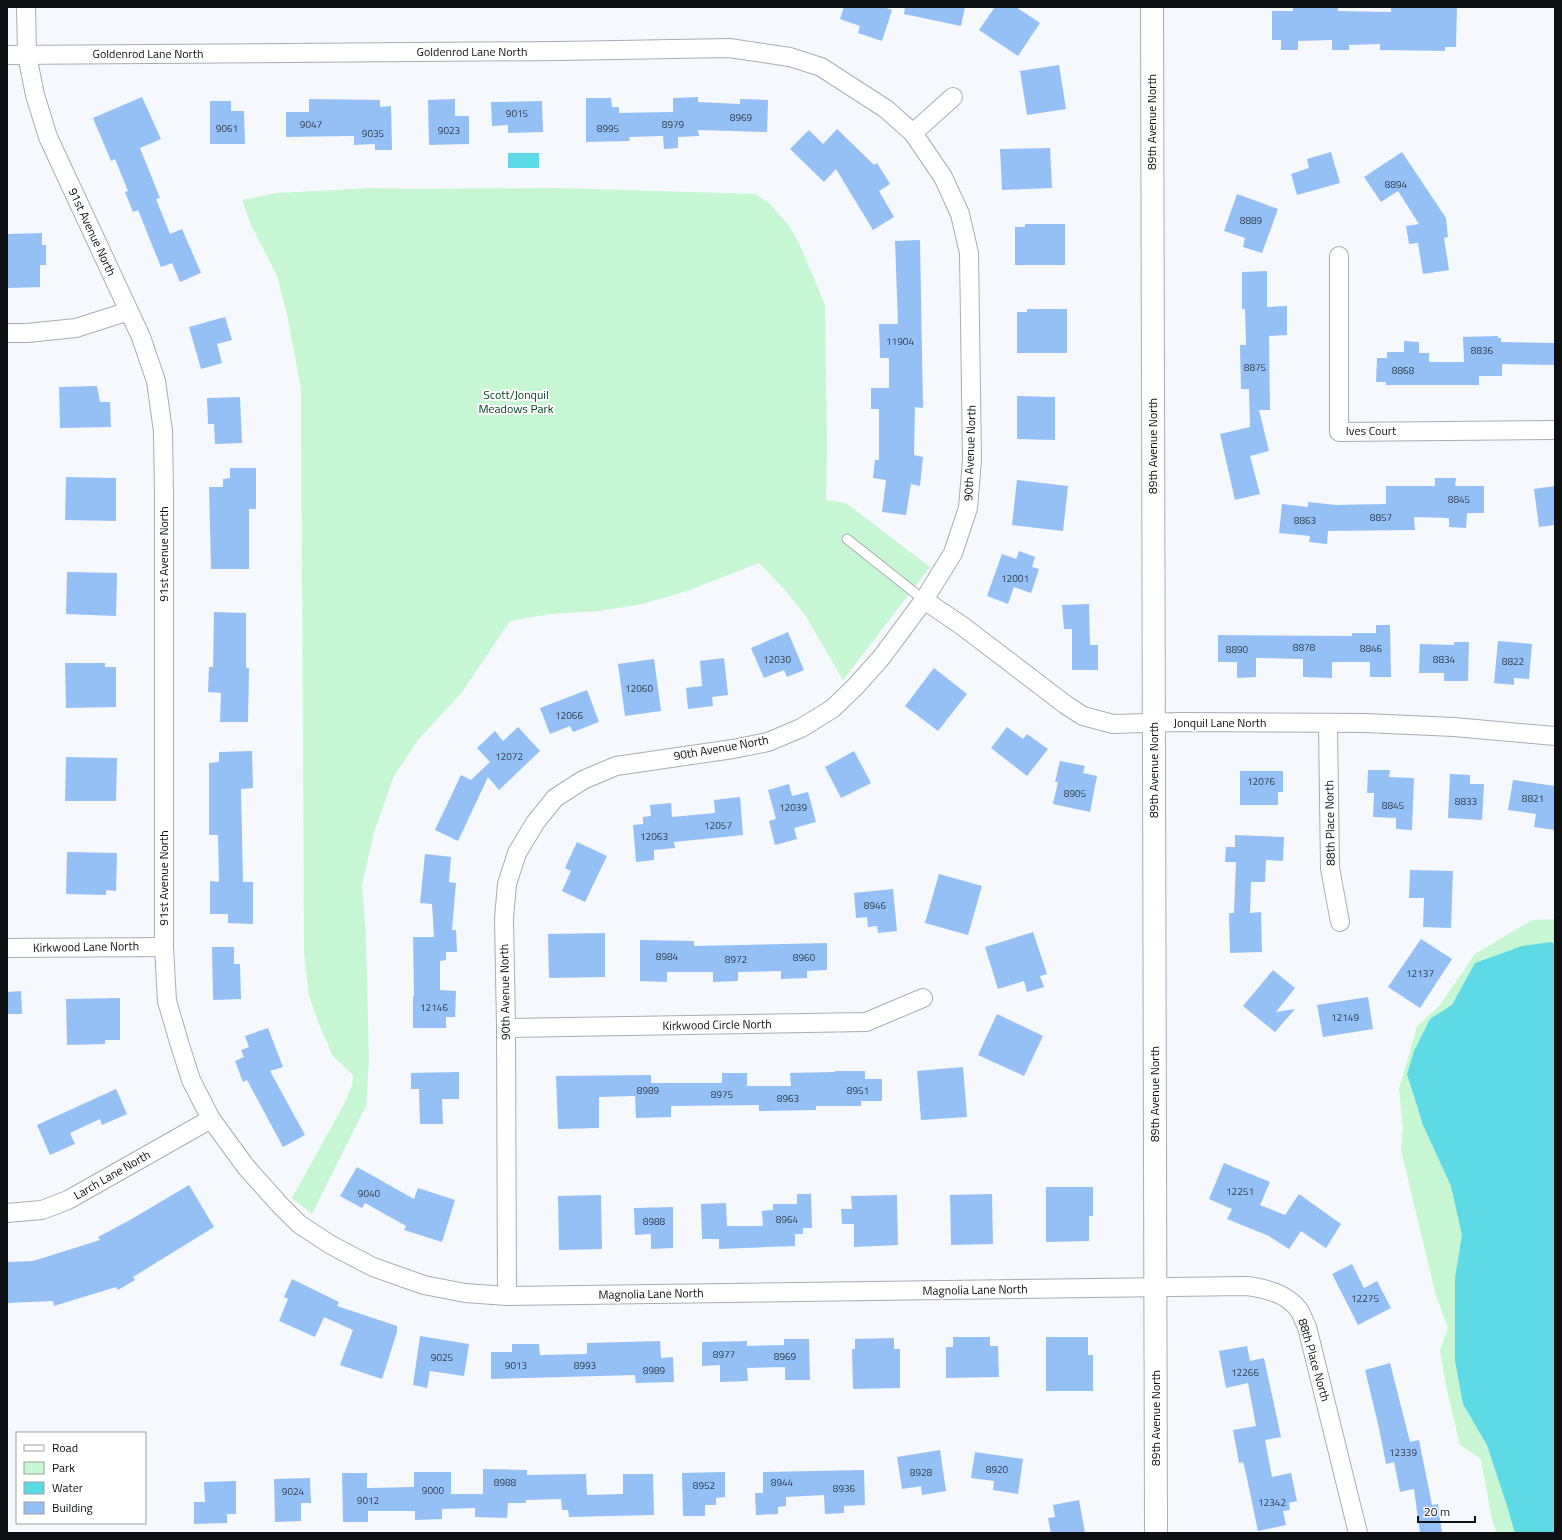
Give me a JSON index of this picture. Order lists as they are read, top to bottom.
{
  "streets": {
    "street": [
      "Goldenrod Lane North",
      "89th Avenue North",
      "91st Avenue North",
      "Ives Court",
      "90th Avenue North",
      "Jonquil Lane North",
      "88th Place North",
      "Kirkwood Lane North",
      "Kirkwood Circle North",
      "Larch Lane North",
      "Magnolia Lane North"
    ]
  },
  "crossings": [
    ["Goldenrod Lane North", "91st Avenue North"],
    ["Goldenrod Lane North", "90th Avenue North"],
    ["89th Avenue North", "Jonquil Lane North"],
    ["89th Avenue North", "88th Place North"],
    ["89th Avenue North", "Magnolia Lane North"],
    ["91st Avenue North", "Kirkwood Lane North"],
    ["91st Avenue North", "Larch Lane North"],
    ["91st Avenue North", "Magnolia Lane North"],
    ["90th Avenue North", "Jonquil Lane North"],
    ["90th Avenue North", "Kirkwood Circle North"],
    ["90th Avenue North", "Magnolia Lane North"],
    ["Jonquil Lane North", "88th Place North"],
    ["88th Place North", "Magnolia Lane North"],
    ["Larch Lane North", "Magnolia Lane North"]
  ],
  "parks": ["Scott/Jonquil Meadows Park"],
  "house_numbers": [
    "9015",
    "8969",
    "9047",
    "8979",
    "9061",
    "8995",
    "9023",
    "9035",
    "8894",
    "8889",
    "11904",
    "8836",
    "8875",
    "8868",
    "8845",
    "8857",
    "8863",
    "12001",
    "8878",
    "8846",
    "8890",
    "12030",
    "8834",
    "8822",
    "12060",
    "12066",
    "12072",
    "12076",
    "8905",
    "8821",
    "8833",
    "8845",
    "12039",
    "12057",
    "12063",
    "8946",
    "8984",
    "8960",
    "8972",
    "12137",
    "12146",
    "12149",
    "8989",
    "8951",
    "8975",
    "8963",
    "12251",
    "9040",
    "8964",
    "8988",
    "12275",
    "8977",
    "8969",
    "9025",
    "9013",
    "8993",
    "8989",
    "12266",
    "12339",
    "8920",
    "8928",
    "8988",
    "8944",
    "8952",
    "8936",
    "9000",
    "9024",
    "9012",
    "12342"
  ],
  "legend": [
    "Road",
    "Park",
    "Water",
    "Building"
  ],
  "scale_bar": "20 m"
}
